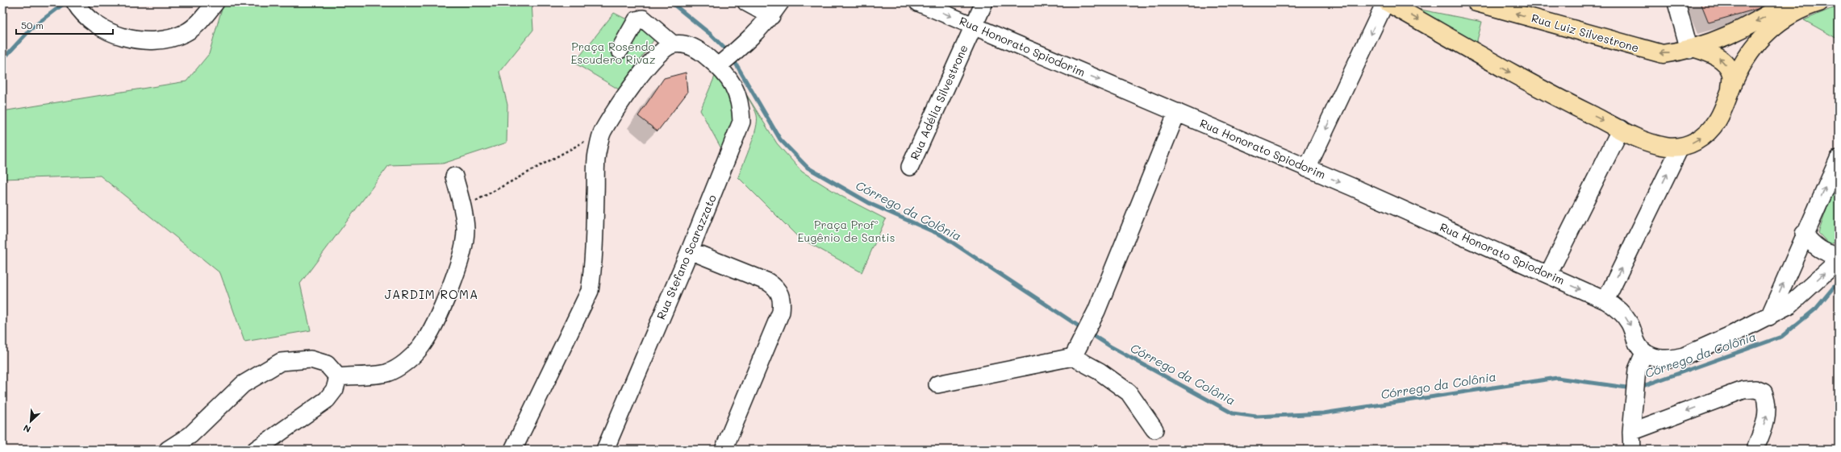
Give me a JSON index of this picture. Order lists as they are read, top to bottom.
{
  "streets": {
    "main road": ["Rua Luiz Silvestrone"],
    "street": ["Rua Honorato Spiodorim", "Rua Adélia Silvestrone", "Rua Stefano Scarazzato"]
  },
  "crossings": [
    ["Rua Honorato Spiodorim", "Rua Adélia Silvestrone"]
  ],
  "one_way": ["Rua Honorato Spiodorim"],
  "districts": ["JARDIM ROMA"],
  "water": ["Córrego da Colônia"],
  "parks": ["Praça Rosendo Escudero Rivaz", "Praça Profº Eugênio de Santis"],
  "scale_bar": "50 m",
  "north": "bottom left"
}
